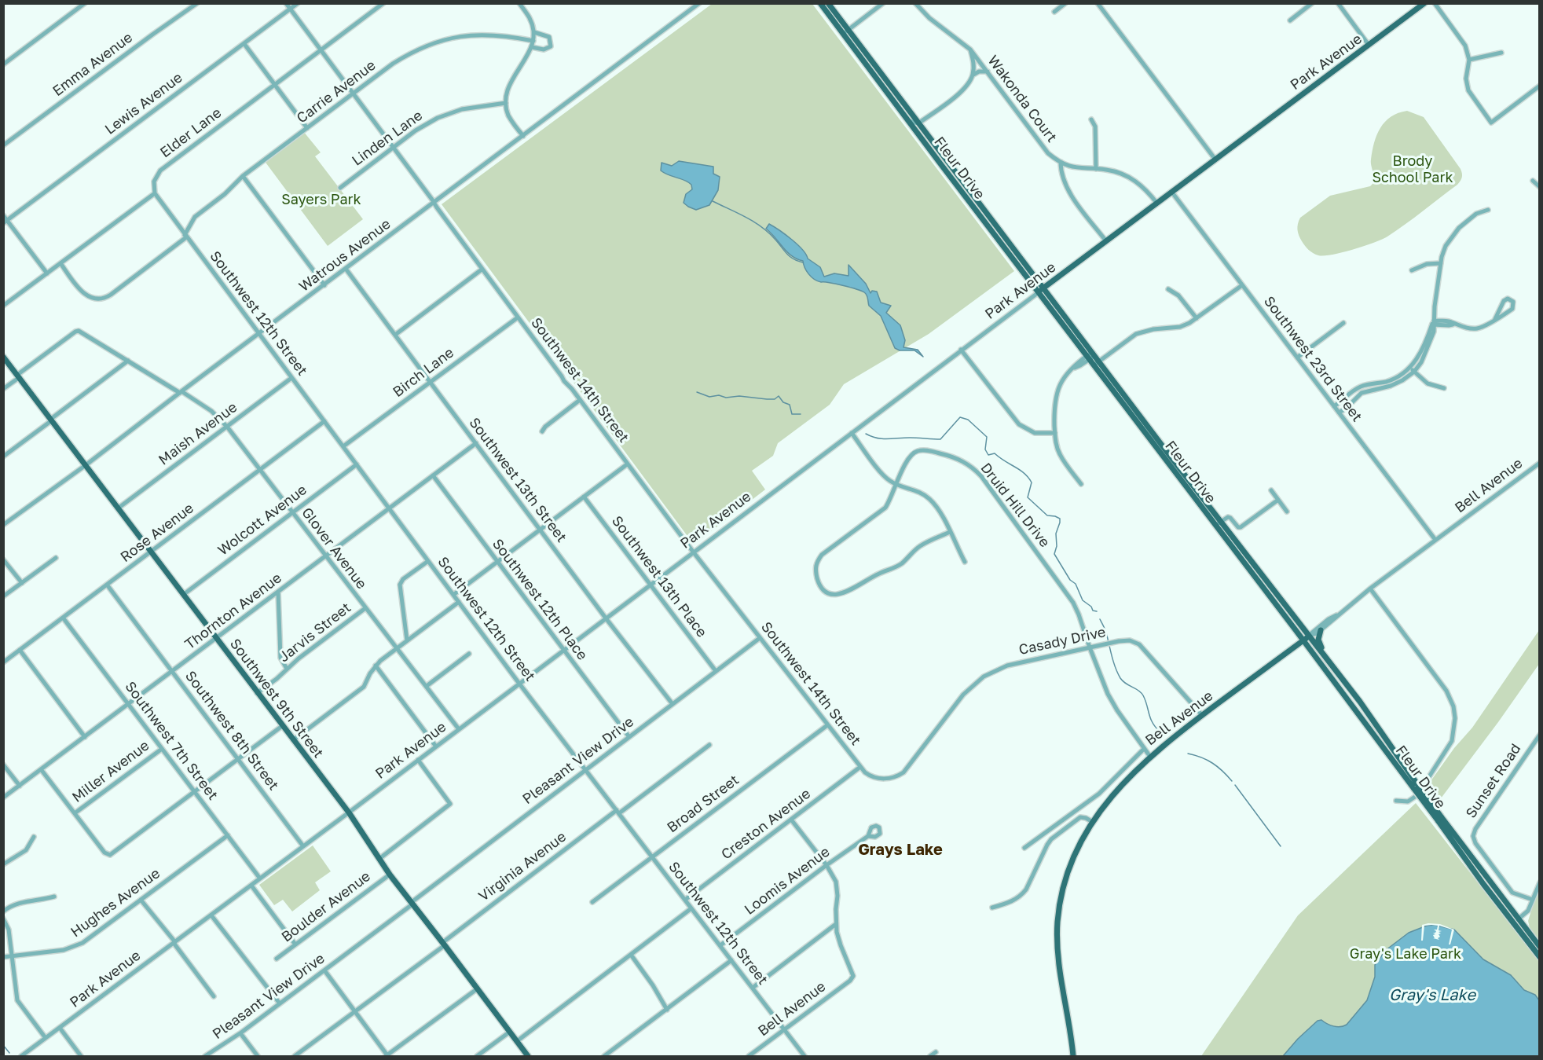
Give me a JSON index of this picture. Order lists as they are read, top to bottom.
{
  "streets": {
    "main road": [
      "Park Avenue",
      "Fleur Drive",
      "Bell Avenue",
      "Southwest 9th Street"
    ],
    "street": [
      "Emma Avenue",
      "Carrie Avenue",
      "Wakonda Court",
      "Lewis Avenue",
      "Elder Lane",
      "Linden Lane",
      "Watrous Avenue",
      "Southwest 12th Street",
      "Southwest 23rd Street",
      "Birch Lane",
      "Southwest 14th Street",
      "Maish Avenue",
      "Southwest 13th Street",
      "Druid Hill Drive",
      "Wolcott Avenue",
      "Rose Avenue",
      "Glover Avenue",
      "Southwest 13th Place",
      "Southwest 12th Place",
      "Thornton Avenue",
      "Jarvis Street",
      "Casady Drive",
      "Southwest 8th Street",
      "Southwest 7th Street",
      "Pleasant View Drive",
      "Miller Avenue",
      "Sunset Road",
      "Broad Street",
      "Creston Avenue",
      "Virginia Avenue",
      "Loomis Avenue",
      "Hughes Avenue",
      "Boulder Avenue"
    ]
  },
  "crossings": [
    ["Park Avenue", "Wakonda Court"],
    ["Park Avenue", "Fleur Drive"],
    ["Park Avenue", "Southwest 12th Street"],
    ["Park Avenue", "Southwest 23rd Street"],
    ["Park Avenue", "Southwest 14th Street"],
    ["Park Avenue", "Southwest 13th Street"],
    ["Park Avenue", "Glover Avenue"],
    ["Park Avenue", "Southwest 13th Place"],
    ["Park Avenue", "Southwest 12th Place"],
    ["Park Avenue", "Southwest 9th Street"],
    ["Park Avenue", "Southwest 8th Street"],
    ["Park Avenue", "Southwest 7th Street"],
    ["Park Avenue", "Boulder Avenue"],
    ["Carrie Avenue", "Southwest 12th Street"],
    ["Carrie Avenue", "Southwest 14th Street"],
    ["Lewis Avenue", "Southwest 14th Street"],
    ["Elder Lane", "Southwest 12th Street"],
    ["Elder Lane", "Southwest 14th Street"],
    ["Linden Lane", "Southwest 14th Street"],
    ["Fleur Drive", "Bell Avenue"],
    ["Watrous Avenue", "Southwest 12th Street"],
    ["Watrous Avenue", "Southwest 14th Street"],
    ["Watrous Avenue", "Southwest 13th Street"],
    ["Watrous Avenue", "Glover Avenue"],
    ["Watrous Avenue", "Southwest 9th Street"],
    ["Southwest 12th Street", "Birch Lane"],
    ["Southwest 12th Street", "Maish Avenue"],
    ["Southwest 12th Street", "Bell Avenue"],
    ["Southwest 12th Street", "Wolcott Avenue"],
    ["Southwest 12th Street", "Rose Avenue"],
    ["Southwest 12th Street", "Thornton Avenue"],
    ["Southwest 12th Street", "Pleasant View Drive"],
    ["Southwest 12th Street", "Broad Street"],
    ["Southwest 12th Street", "Creston Avenue"],
    ["Southwest 12th Street", "Virginia Avenue"],
    ["Southwest 12th Street", "Loomis Avenue"],
    ["Southwest 23rd Street", "Bell Avenue"],
    ["Birch Lane", "Southwest 14th Street"],
    ["Birch Lane", "Southwest 13th Street"],
    ["Southwest 14th Street", "Casady Drive"],
    ["Southwest 14th Street", "Pleasant View Drive"],
    ["Southwest 14th Street", "Broad Street"],
    ["Southwest 14th Street", "Creston Avenue"],
    ["Maish Avenue", "Glover Avenue"],
    ["Maish Avenue", "Southwest 9th Street"],
    ["Southwest 13th Street", "Thornton Avenue"],
    ["Southwest 13th Street", "Pleasant View Drive"],
    ["Bell Avenue", "Druid Hill Drive"],
    ["Bell Avenue", "Casady Drive"],
    ["Druid Hill Drive", "Casady Drive"],
    ["Wolcott Avenue", "Glover Avenue"],
    ["Wolcott Avenue", "Southwest 9th Street"],
    ["Rose Avenue", "Glover Avenue"],
    ["Rose Avenue", "Southwest 9th Street"],
    ["Rose Avenue", "Southwest 8th Street"],
    ["Rose Avenue", "Southwest 7th Street"],
    ["Glover Avenue", "Thornton Avenue"],
    ["Glover Avenue", "Jarvis Street"],
    ["Glover Avenue", "Southwest 9th Street"],
    ["Southwest 13th Place", "Pleasant View Drive"],
    ["Southwest 12th Place", "Thornton Avenue"],
    ["Southwest 12th Place", "Pleasant View Drive"],
    ["Thornton Avenue", "Southwest 9th Street"],
    ["Thornton Avenue", "Southwest 8th Street"],
    ["Thornton Avenue", "Southwest 7th Street"],
    ["Jarvis Street", "Southwest 9th Street"],
    ["Casady Drive", "Creston Avenue"],
    ["Southwest 9th Street", "Pleasant View Drive"],
    ["Southwest 9th Street", "Virginia Avenue"],
    ["Southwest 9th Street", "Boulder Avenue"],
    ["Southwest 7th Street", "Miller Avenue"],
    ["Southwest 7th Street", "Hughes Avenue"]
  ],
  "districts": ["Grays Lake"],
  "water": ["Gray's Lake"],
  "parks": ["Brody School Park", "Sayers Park", "Gray's Lake Park"]
}
